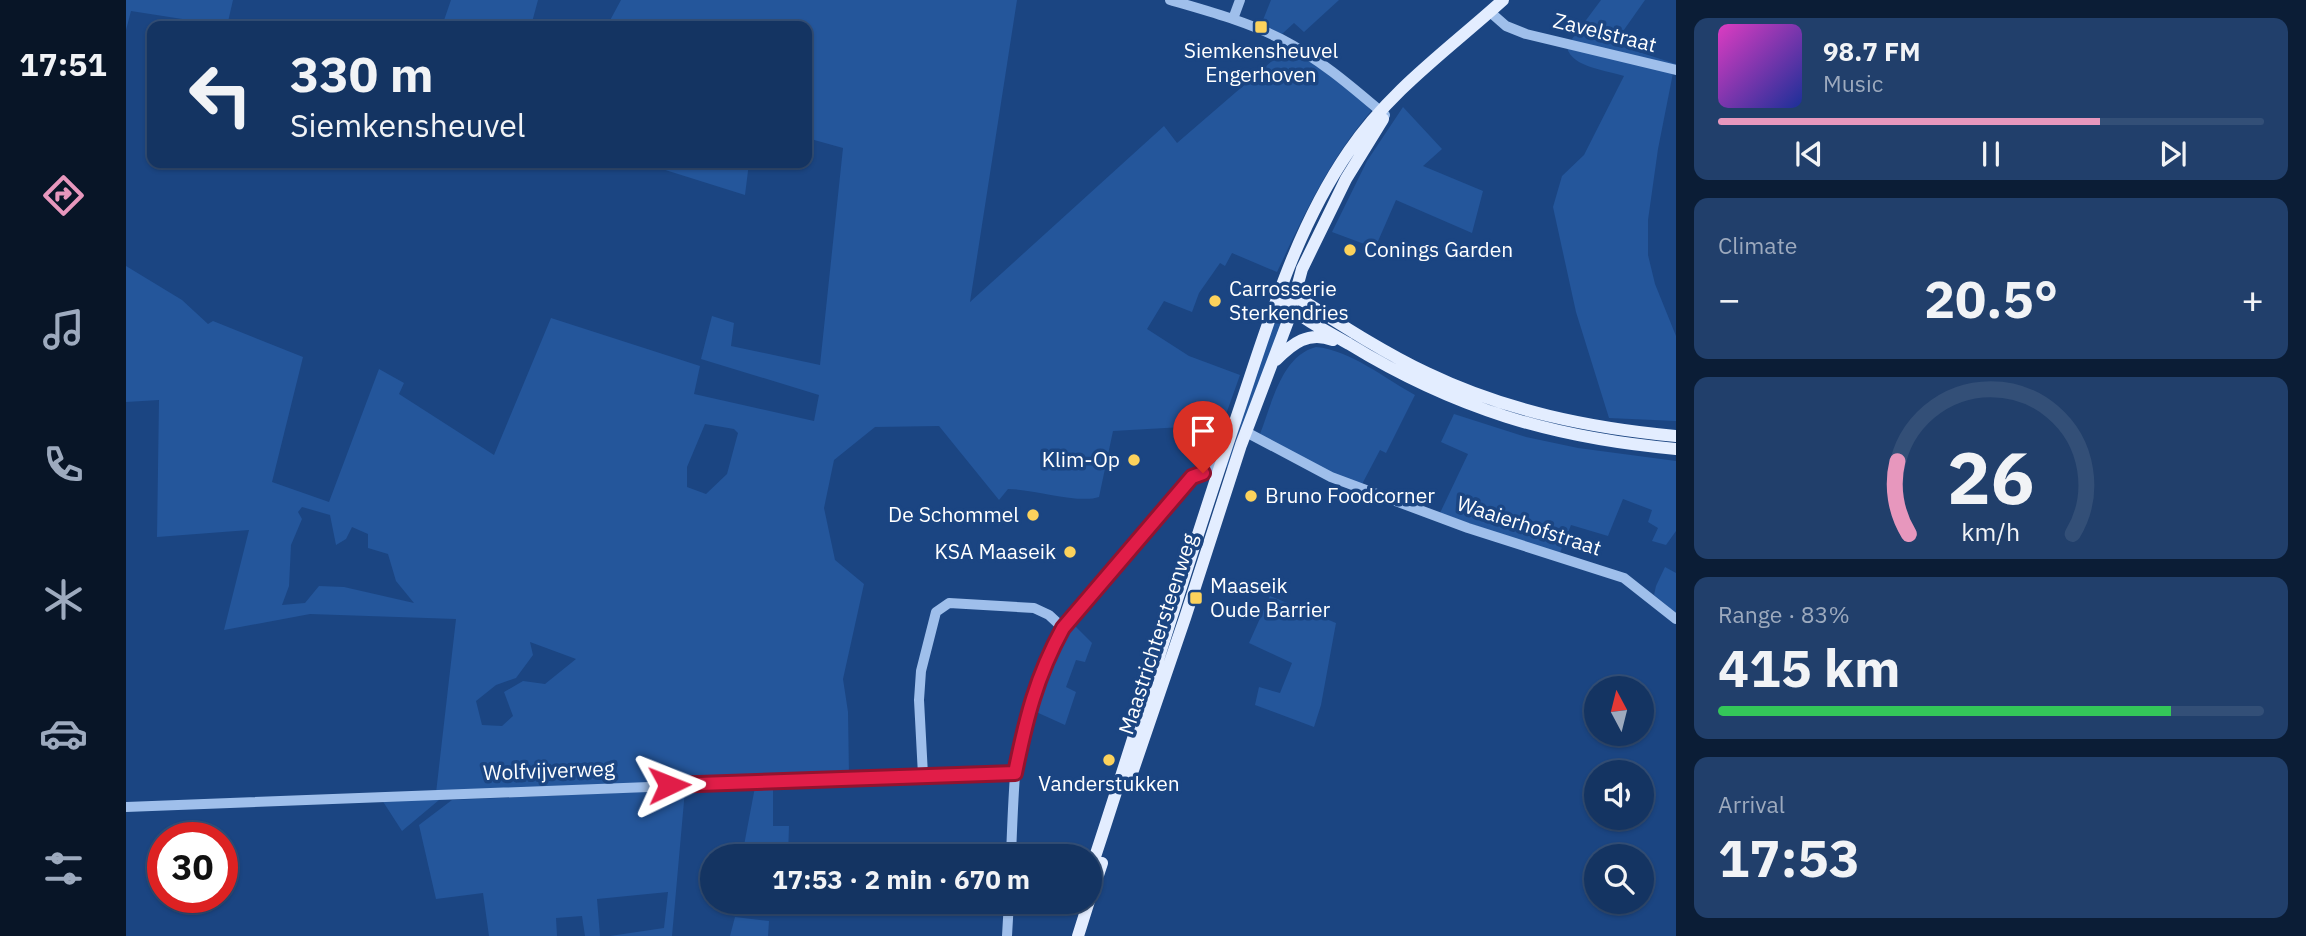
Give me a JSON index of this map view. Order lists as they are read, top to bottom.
{
  "streets": {
    "main road": ["Maastrichtersteenweg"],
    "street": ["Zavelstraat", "Waaierhofstraat", "Wolfvijverweg"]
  },
  "crossings": [
    ["Zavelstraat", "Maastrichtersteenweg"],
    ["Waaierhofstraat", "Maastrichtersteenweg"]
  ],
  "places": {
    "transit": ["Siemkensheuvel Engerhoven", "Maaseik Oude Barrier"],
    "other": [
      "Conings Garden",
      "Carrosserie Sterkendries",
      "Klim-Op",
      "Bruno Foodcorner",
      "De Schommel",
      "KSA Maaseik",
      "Vanderstukken"
    ]
  },
  "north": "top",
  "page": {
    "tabs": "17:51",
    "turn": ["330 m", "Siemkensheuvel"],
    "song": ["98.7 FM", "Music"],
    "tile": [
      "Climate",
      ["Range · 83%", "415 km"],
      ["Arrival", "17:53"]
    ],
    "heat": ["−", "20.5°", "+"],
    "limit": "30",
    "trip": "17:53 · 2 min · 670 m",
    "gauge": ["26", "km/h"]
  }
}
